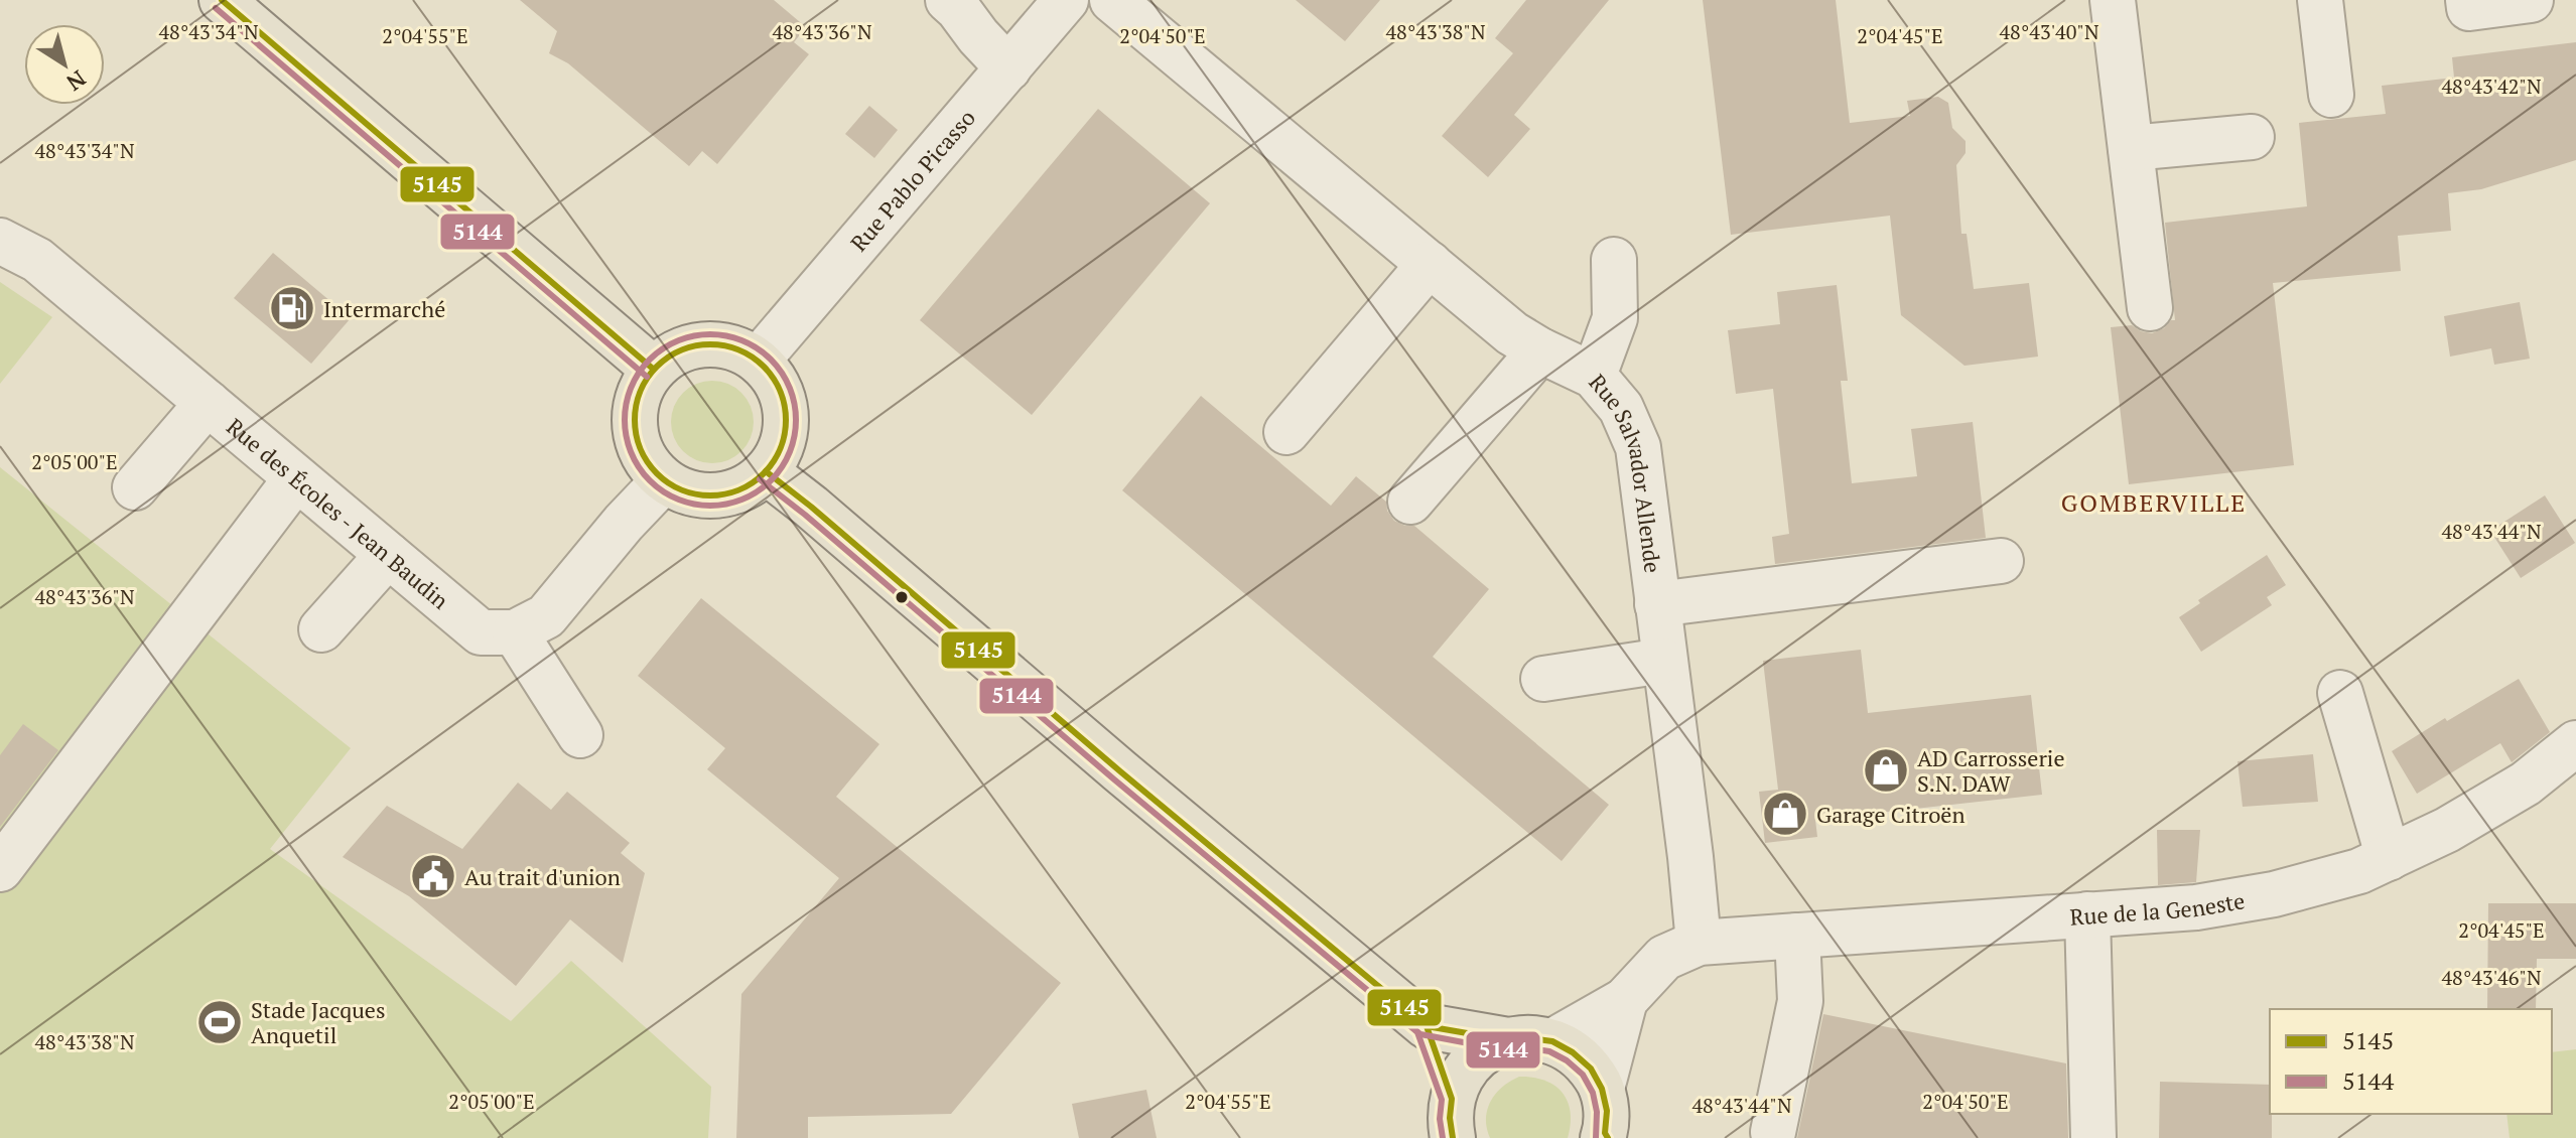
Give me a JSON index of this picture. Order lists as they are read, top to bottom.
{
  "streets": {
    "street": [
      "Rue Pablo Picasso",
      "Rue Salvador Allende",
      "Rue des Écoles - Jean Baudin",
      "Rue de la Geneste"
    ]
  },
  "crossings": [
    ["Rue Salvador Allende", "Rue de la Geneste"]
  ],
  "districts": ["GOMBERVILLE"],
  "places": {
    "fuel station": ["Intermarché"],
    "shop": ["AD Carrosserie S.N. DAW", "Garage Citroën"],
    "public building": ["Au trait d'union"],
    "sports": ["Stade Jacques Anquetil"]
  },
  "lines": ["transit line 5145", "transit line 5144"],
  "legend": ["5145", "5144"],
  "north": "bottom right",
  "coordinates": [
    "48°43'34\"N",
    "48°43'38\"N",
    "48°43'40\"N",
    "48°43'36\"N",
    "2°04'55\"E",
    "2°04'50\"E",
    "2°04'45\"E",
    "48°43'42\"N",
    "2°05'00\"E",
    "48°43'44\"N",
    "48°43'46\"N"
  ]
}
